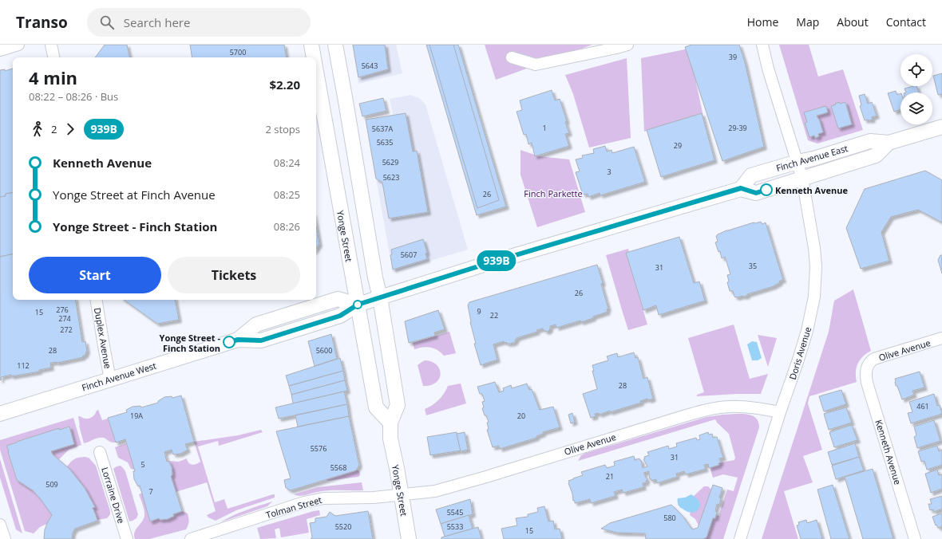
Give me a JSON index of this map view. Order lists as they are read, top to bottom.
{
  "streets": {
    "main road": ["Finch Avenue East", "Yonge Street", "Finch Avenue West"],
    "street": [
      "Duplex Avenue",
      "Olive Avenue",
      "Doris Avenue",
      "Kenneth Avenue",
      "Lorraine Drive",
      "Tolman Street"
    ]
  },
  "crossings": [
    ["Finch Avenue East", "Doris Avenue"],
    ["Yonge Street", "Olive Avenue"],
    ["Yonge Street", "Finch Avenue West"],
    ["Yonge Street", "Tolman Street"],
    ["Duplex Avenue", "Finch Avenue West"],
    ["Olive Avenue", "Doris Avenue"],
    ["Olive Avenue", "Kenneth Avenue"],
    ["Olive Avenue", "Tolman Street"]
  ],
  "parks": ["Finch Parkette"],
  "places": ["Kenneth Avenue", "Yonge Street - Finch Station"],
  "lines": ["bus line 939B"],
  "house_numbers": [
    "5700",
    "39",
    "5643",
    "1",
    "29-39",
    "5637A",
    "5635",
    "29",
    "5629",
    "3",
    "5623",
    "26",
    "5607",
    "35",
    "31",
    "26",
    "276",
    "9",
    "15",
    "22",
    "274",
    "272",
    "28",
    "5600",
    "112",
    "28",
    "461",
    "19A",
    "20",
    "5576",
    "31",
    "5",
    "5568",
    "21",
    "509",
    "7",
    "5545",
    "580",
    "5520",
    "5533",
    "15"
  ],
  "page": {
    "header": "Transo",
    "search": "Search here",
    "nav": [
      "Home",
      "Map",
      "About",
      "Contact"
    ],
    "on_map": "939B",
    "heading": ["4 min", "08:22 – 08:26 · Bus", "$2.20"],
    "legs": ["2", "939B", "2 stops"],
    "list": [
      {
        "name": "Kenneth Avenue",
        "value": "08:24"
      },
      {
        "name": "Yonge Street at Finch Avenue",
        "value": "08:25"
      },
      {
        "name": "Yonge Street - Finch Station",
        "value": "08:26"
      }
    ],
    "buttons": ["Start", "Tickets"]
  }
}
